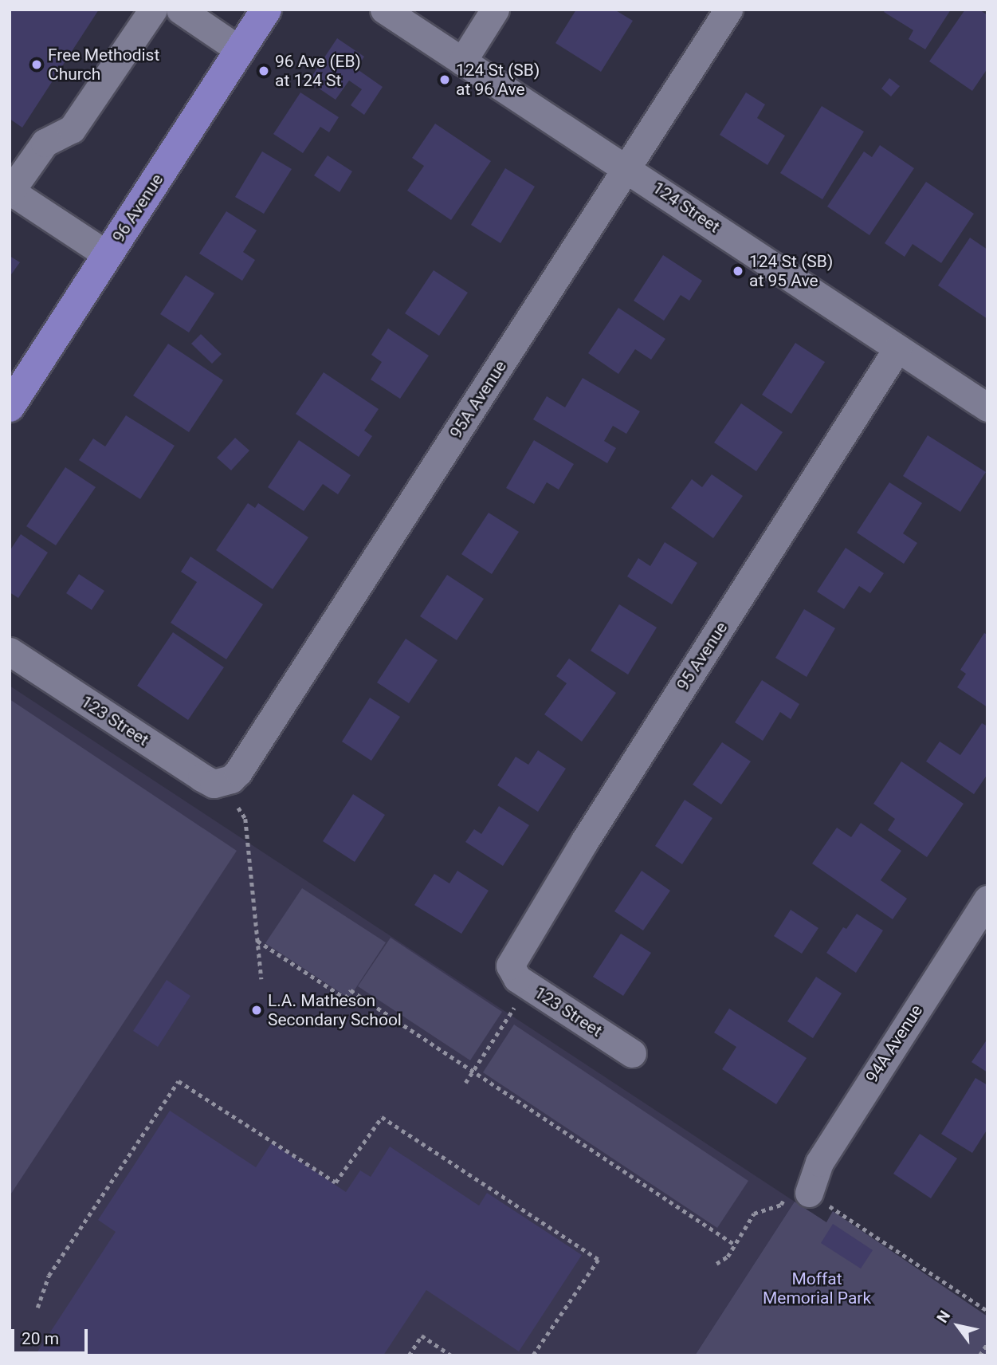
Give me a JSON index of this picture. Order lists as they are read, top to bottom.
{
  "streets": {
    "main road": ["96 Avenue"],
    "street": [
      "124 Street",
      "95A Avenue",
      "95 Avenue",
      "123 Street",
      "94A Avenue"
    ]
  },
  "crossings": [
    ["124 Street", "95A Avenue"],
    ["124 Street", "95 Avenue"],
    ["95A Avenue", "123 Street"],
    ["95 Avenue", "123 Street"]
  ],
  "parks": ["Moffat Memorial Park"],
  "places": [
    "Free Methodist Church",
    "96 Ave (EB) at 124 St",
    "124 St (SB) at 96 Ave",
    "124 St (SB) at 95 Ave",
    "L.A. Matheson Secondary School"
  ],
  "scale_bar": "20 m",
  "north": "top left"
}
